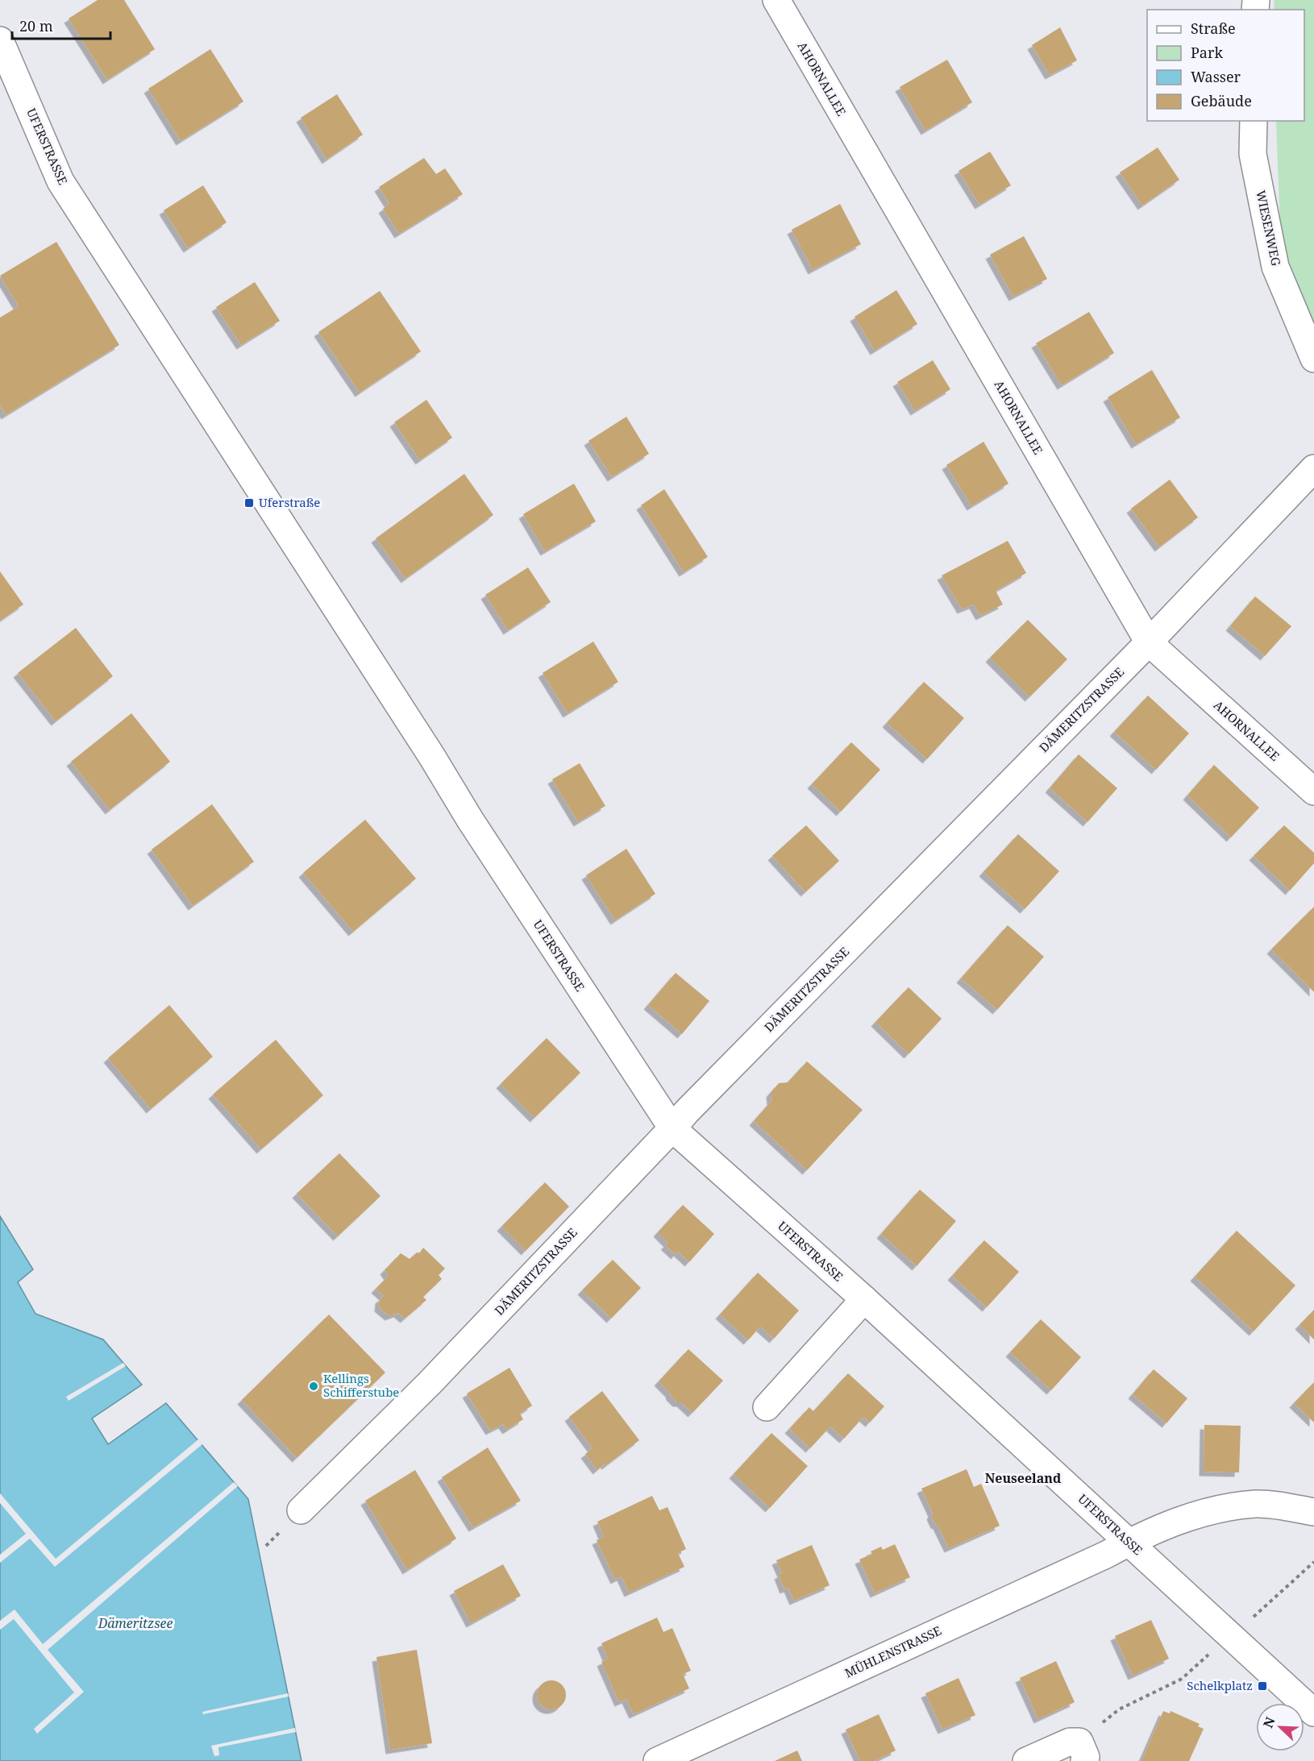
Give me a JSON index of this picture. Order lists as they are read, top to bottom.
{
  "streets": {
    "street": [
      "AHORNALLEE",
      "UFERSTRASSE",
      "WIESENWEG",
      "DÄMERITZSTRASSE",
      "MÜHLENSTRASSE"
    ]
  },
  "crossings": [
    ["AHORNALLEE", "DÄMERITZSTRASSE"],
    ["UFERSTRASSE", "DÄMERITZSTRASSE"],
    ["UFERSTRASSE", "MÜHLENSTRASSE"]
  ],
  "districts": ["Neuseeland"],
  "water": ["Dämeritzsee"],
  "places": {
    "transit": ["Uferstraße", "Schelkplatz"],
    "other": ["Kellings Schifferstube"]
  },
  "legend": [
    "Straße",
    "Park",
    "Wasser",
    "Gebäude"
  ],
  "scale_bar": "20 m",
  "north": "top left"
}
